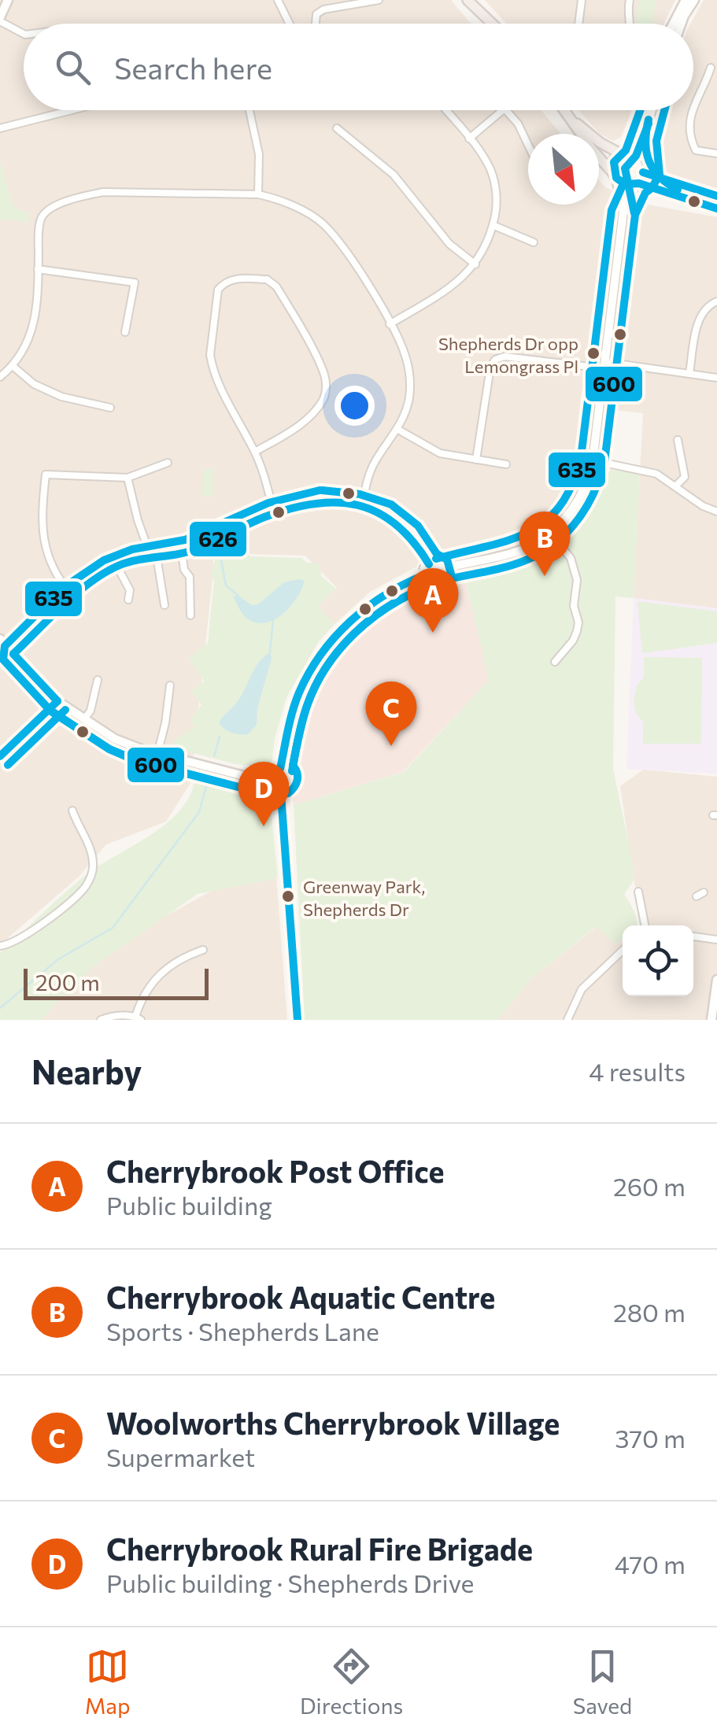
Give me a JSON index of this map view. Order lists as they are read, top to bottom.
{
  "places": ["Shepherds Dr opp Lemongrass Pl", "Greenway Park, Shepherds Dr"],
  "lines": ["transit line 626", "transit line 600", "transit line 635"],
  "scale_bar": "200 m",
  "north": "bottom right",
  "page": {
    "search": "Search here",
    "pins": [
      "B",
      "A",
      "C",
      "D"
    ],
    "scale": "200 m",
    "heading": ["Nearby", "4 results"],
    "list": [
      {
        "mark": "A",
        "name": "Cherrybrook Post Office",
        "note": "Public building",
        "value": "260 m"
      },
      {
        "mark": "B",
        "name": "Cherrybrook Aquatic Centre",
        "note": "Sports · Shepherds Lane",
        "value": "280 m"
      },
      {
        "mark": "C",
        "name": "Woolworths Cherrybrook Village",
        "note": "Supermarket",
        "value": "370 m"
      },
      {
        "mark": "D",
        "name": "Cherrybrook Rural Fire Brigade",
        "note": "Public building · Shepherds Drive",
        "value": "470 m"
      }
    ],
    "nav": ["Map", "Directions", "Saved"]
  }
}
